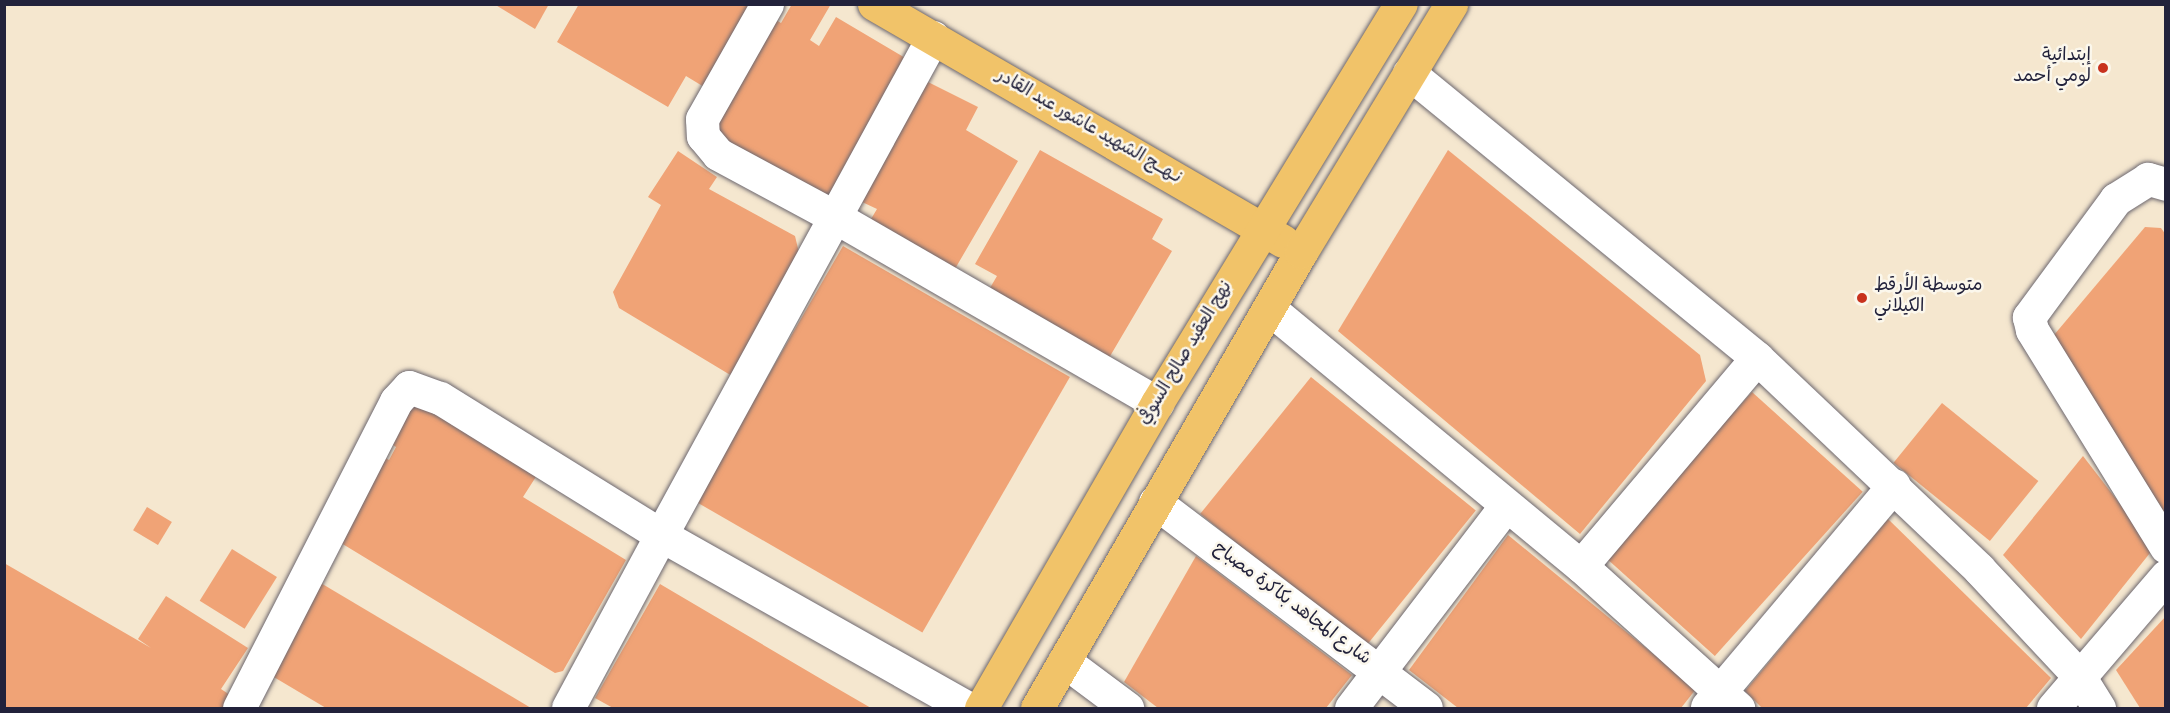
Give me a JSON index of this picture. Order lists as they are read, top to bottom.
{
  "streets": {
    "main road": ["نـهــج الشهيد عاشور عبد القادر", "نهج العقيد صالح السوفي"],
    "street": ["شارع المجاهد بكاكرة مصباح"]
  },
  "crossings": [
    ["نـهــج الشهيد عاشور عبد القادر", "نهج العقيد صالح السوفي"]
  ],
  "places": ["إبتدائية لومي أحمد", "متوسطة الأرقط الكيلاني"]
}
